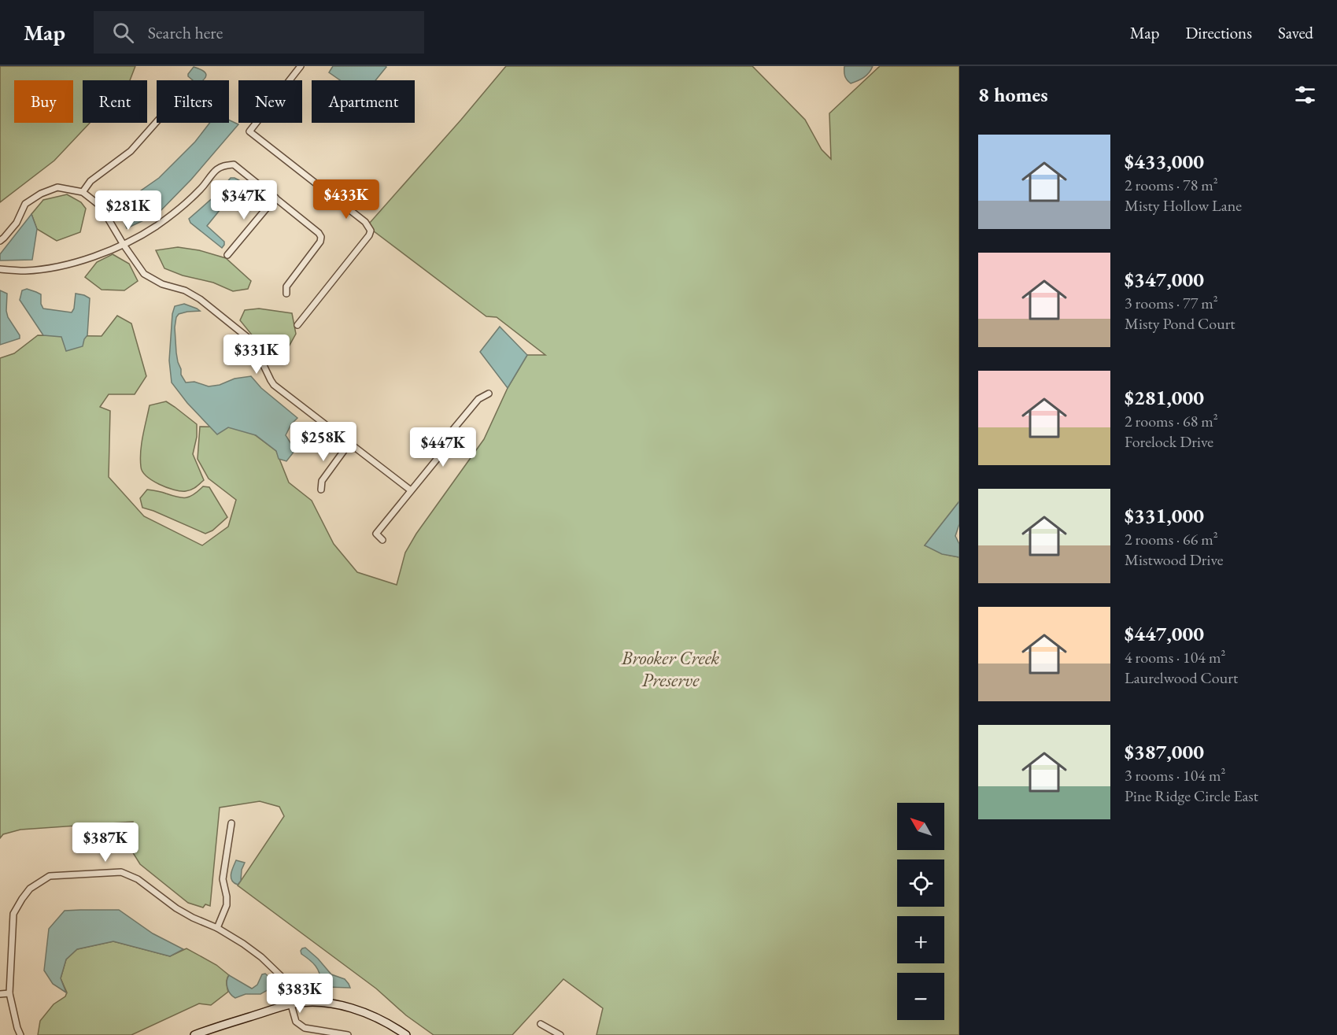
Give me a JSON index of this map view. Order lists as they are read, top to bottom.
{
  "parks": ["Brooker Creek Preserve"],
  "north": "top left",
  "page": {
    "header": "Map",
    "search": "Search here",
    "nav": ["Map", "Directions", "Saved"],
    "heading": "8 homes",
    "chip": [
      "Buy",
      "Rent",
      "Filters",
      "New",
      "Apartment"
    ],
    "list": [
      {
        "name": "$433,000",
        "note": "2 rooms · 78 m² · Misty Hollow Lane"
      },
      {
        "name": "$347,000",
        "note": "3 rooms · 77 m² · Misty Pond Court"
      },
      {
        "name": "$281,000",
        "note": "2 rooms · 68 m² · Forelock Drive"
      },
      {
        "name": "$331,000",
        "note": "2 rooms · 66 m² · Mistwood Drive"
      },
      {
        "name": "$447,000",
        "note": "4 rooms · 104 m² · Laurelwood Court"
      },
      {
        "name": "$387,000",
        "note": "3 rooms · 104 m² · Pine Ridge Circle East"
      }
    ],
    "price": [
      "$433K",
      "$347K",
      "$281K",
      "$331K",
      "$258K",
      "$447K",
      "$387K",
      "$383K"
    ],
    "map_buttons": ["+", "−"]
  }
}
